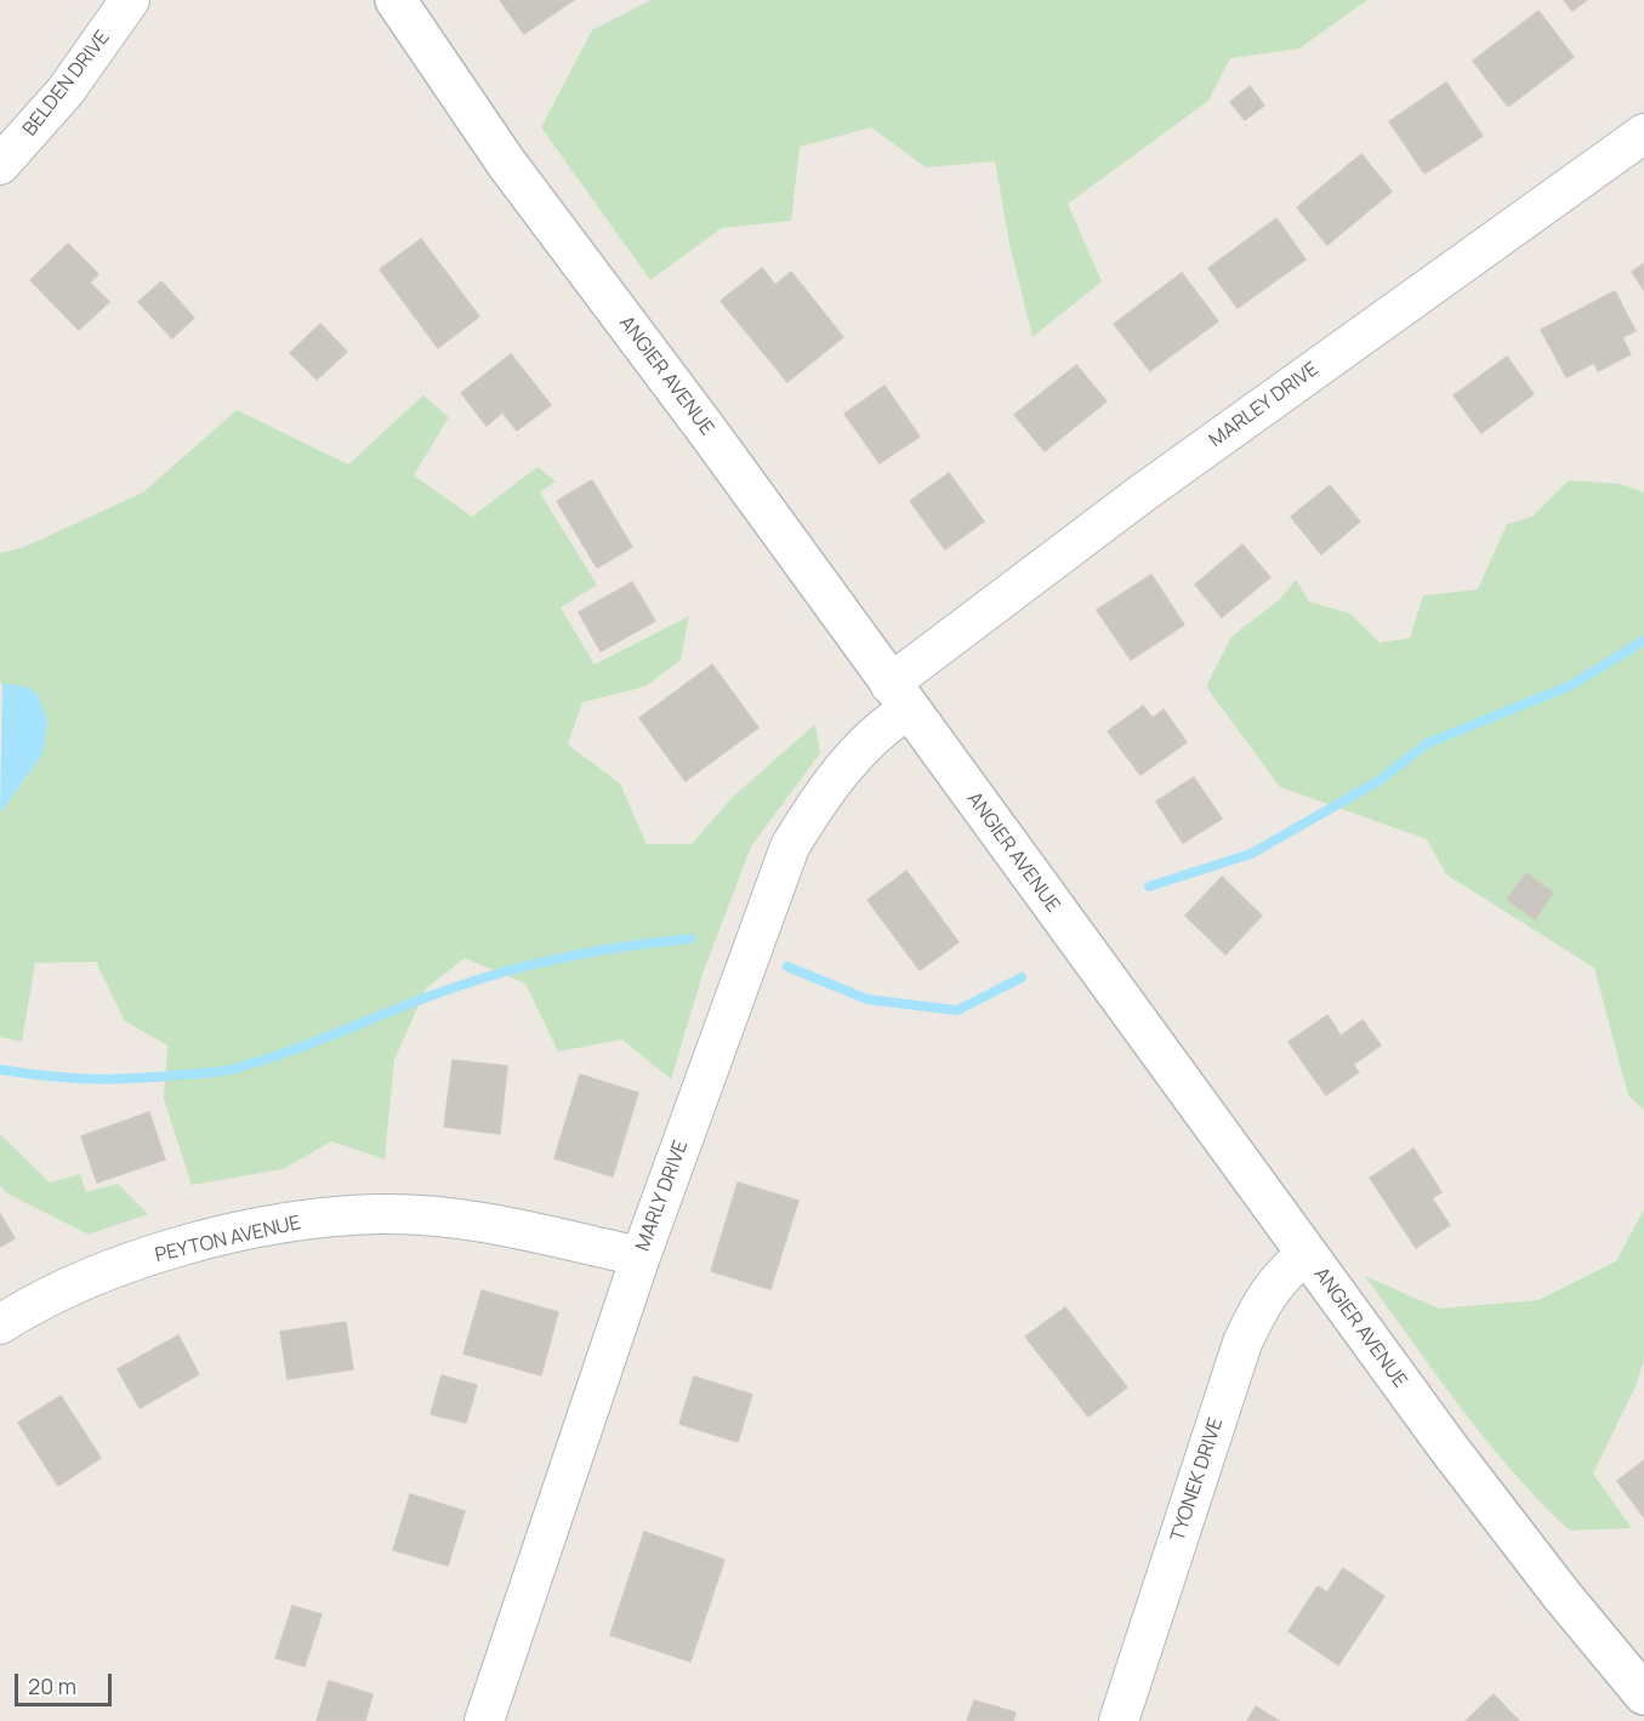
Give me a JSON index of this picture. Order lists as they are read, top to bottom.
{
  "streets": {
    "main road": ["ANGIER AVENUE"],
    "street": [
      "BELDEN DRIVE",
      "MARLEY DRIVE",
      "MARLY DRIVE",
      "PEYTON AVENUE",
      "TYONEK DRIVE"
    ]
  },
  "crossings": [
    ["ANGIER AVENUE", "MARLEY DRIVE"],
    ["ANGIER AVENUE", "MARLY DRIVE"],
    ["ANGIER AVENUE", "TYONEK DRIVE"],
    ["MARLEY DRIVE", "MARLY DRIVE"],
    ["MARLY DRIVE", "PEYTON AVENUE"]
  ],
  "scale_bar": "20 m"
}
